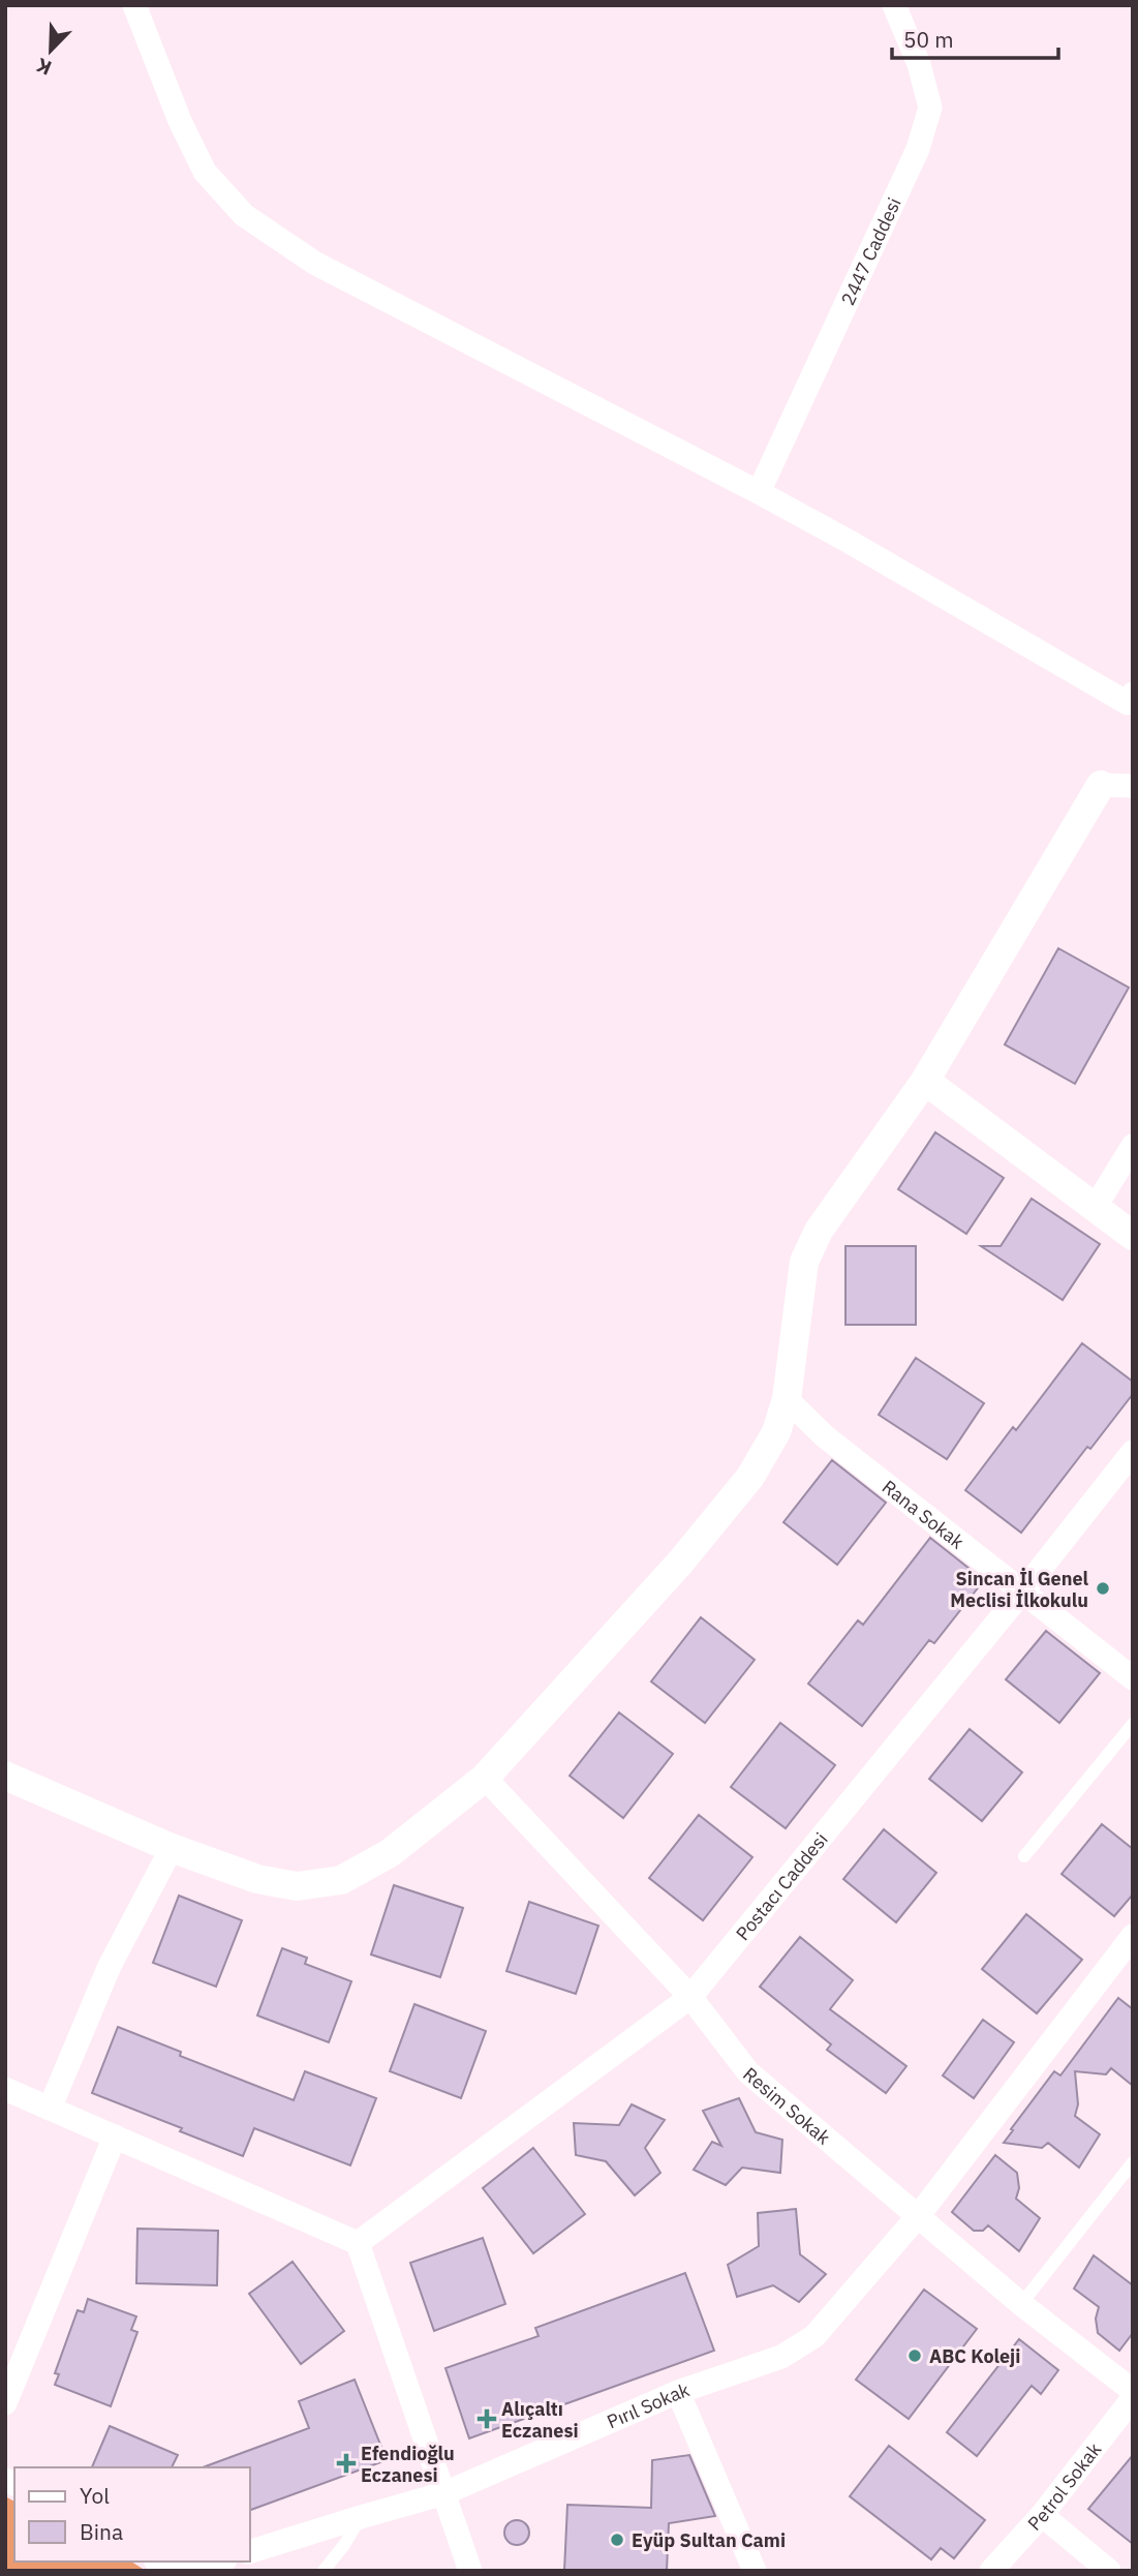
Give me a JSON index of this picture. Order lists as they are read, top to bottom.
{
  "streets": {
    "street": [
      "2447 Caddesi",
      "Rana Sokak",
      "Postacı Caddesi",
      "Resim Sokak",
      "Pırıl Sokak",
      "Petrol Sokak"
    ]
  },
  "crossings": [
    ["Rana Sokak", "Postacı Caddesi"],
    ["Postacı Caddesi", "Resim Sokak"],
    ["Resim Sokak", "Pırıl Sokak"]
  ],
  "places": {
    "other": ["Sincan İl Genel Meclisi İlkokulu", "ABC Koleji", "Eyüp Sultan Cami"],
    "health": ["Alıçaltı Eczanesi", "Efendioğlu Eczanesi"]
  },
  "legend": ["Yol", "Bina"],
  "scale_bar": "50 m",
  "north": "bottom left"
}
